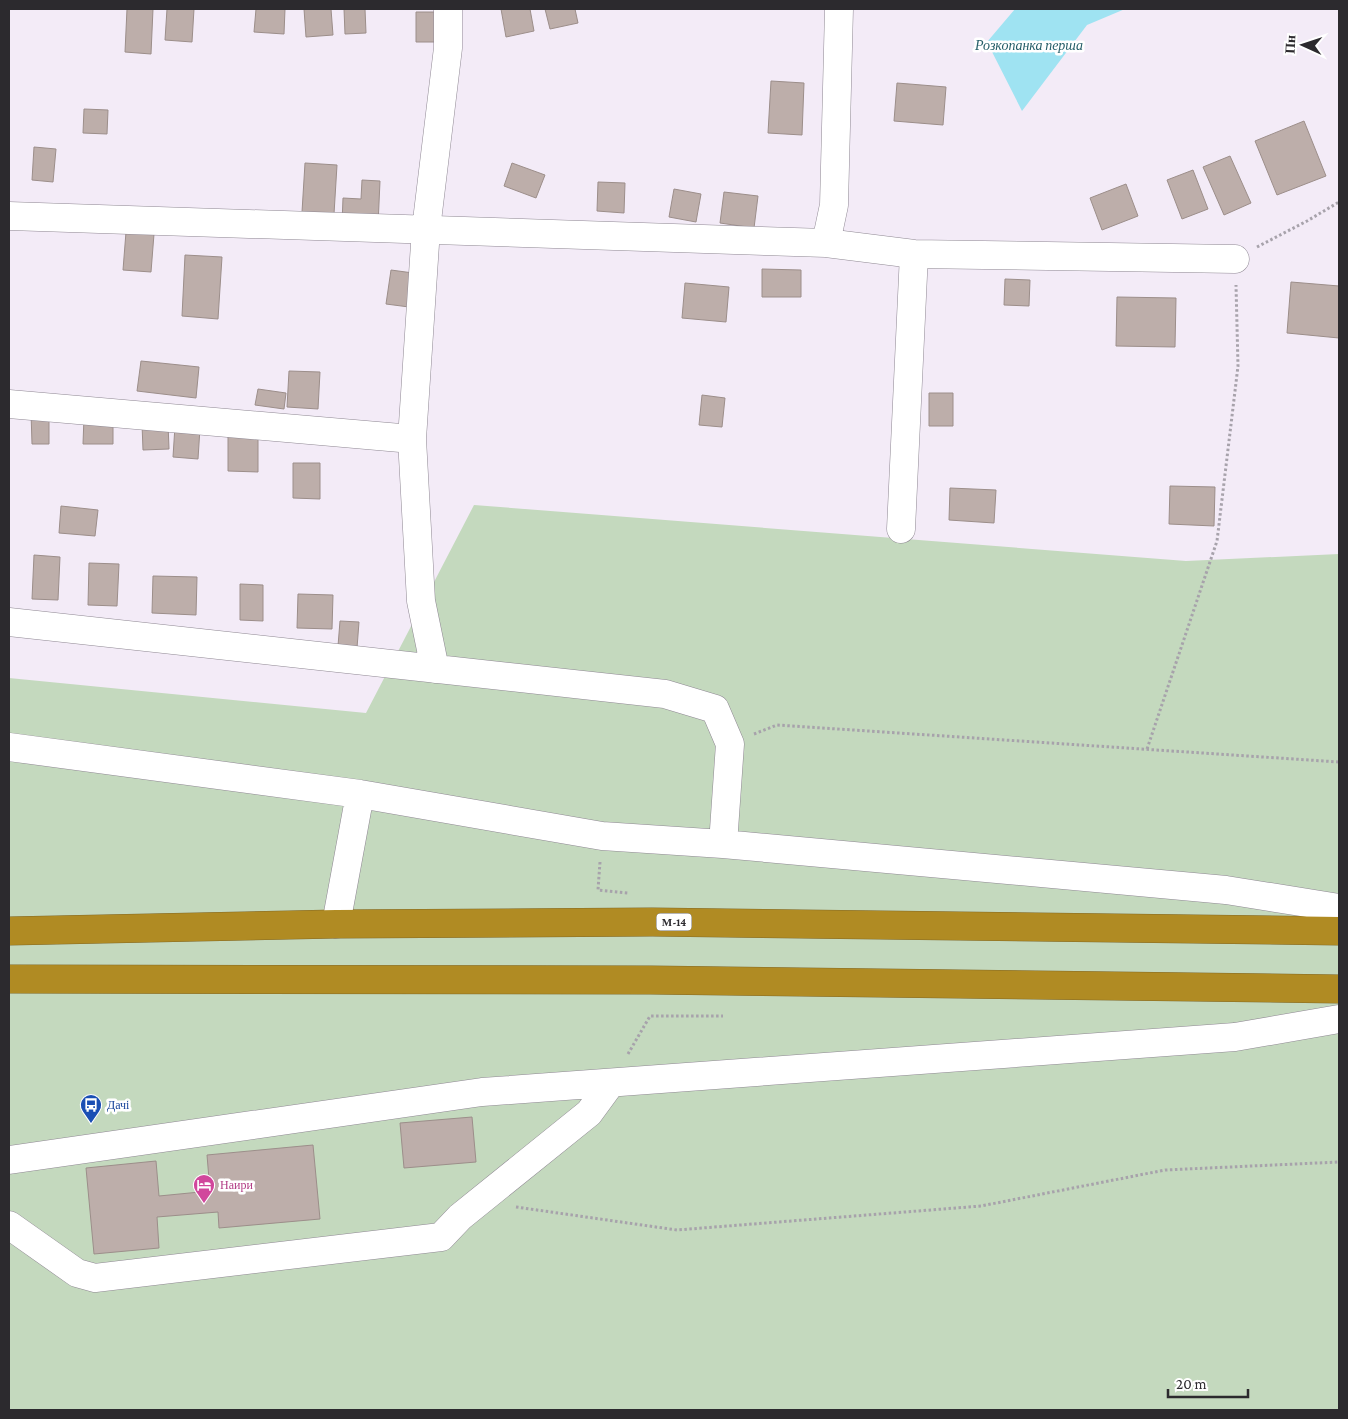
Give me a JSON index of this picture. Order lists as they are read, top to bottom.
{
  "streets": {
    "highway": ["М-14"]
  },
  "water": ["Розкопанка перша"],
  "places": {
    "bus stop": ["Дачі"],
    "hotel": ["Наири"]
  },
  "scale_bar": "20 m",
  "north": "left"
}
